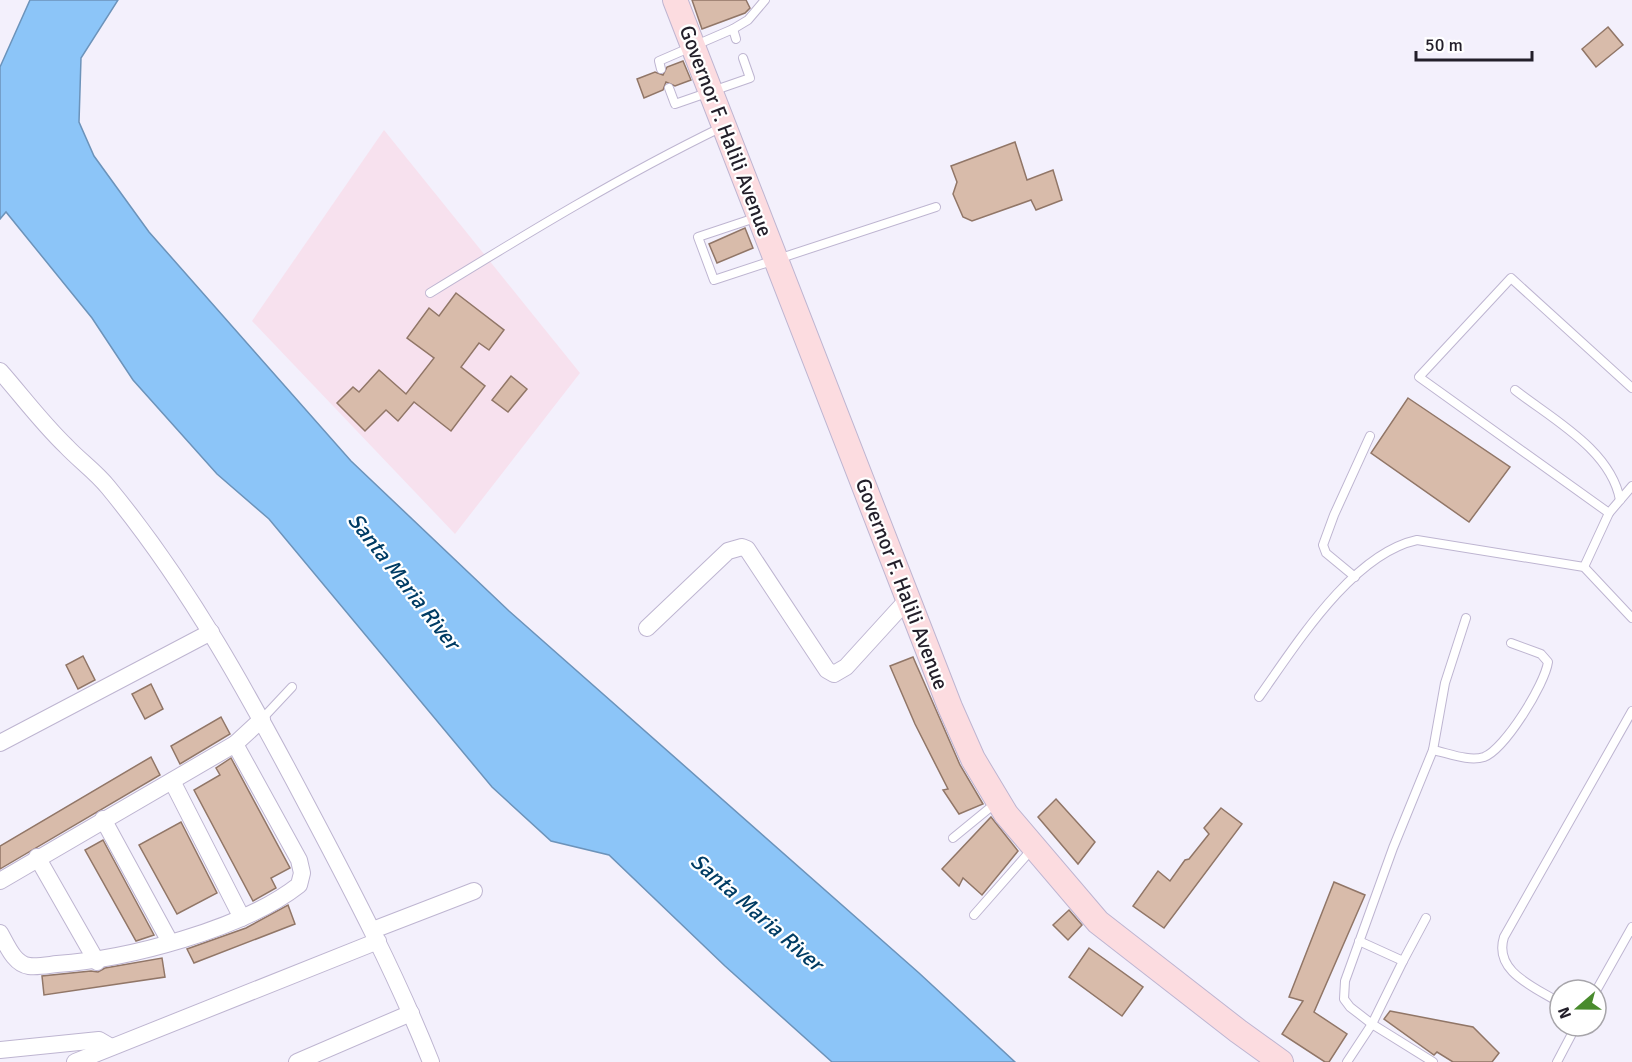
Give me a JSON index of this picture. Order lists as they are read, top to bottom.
{
  "streets": {
    "main road": ["Governor F. Halili Avenue"]
  },
  "water": ["Santa Maria River"],
  "scale_bar": "50 m",
  "north": "left"
}
